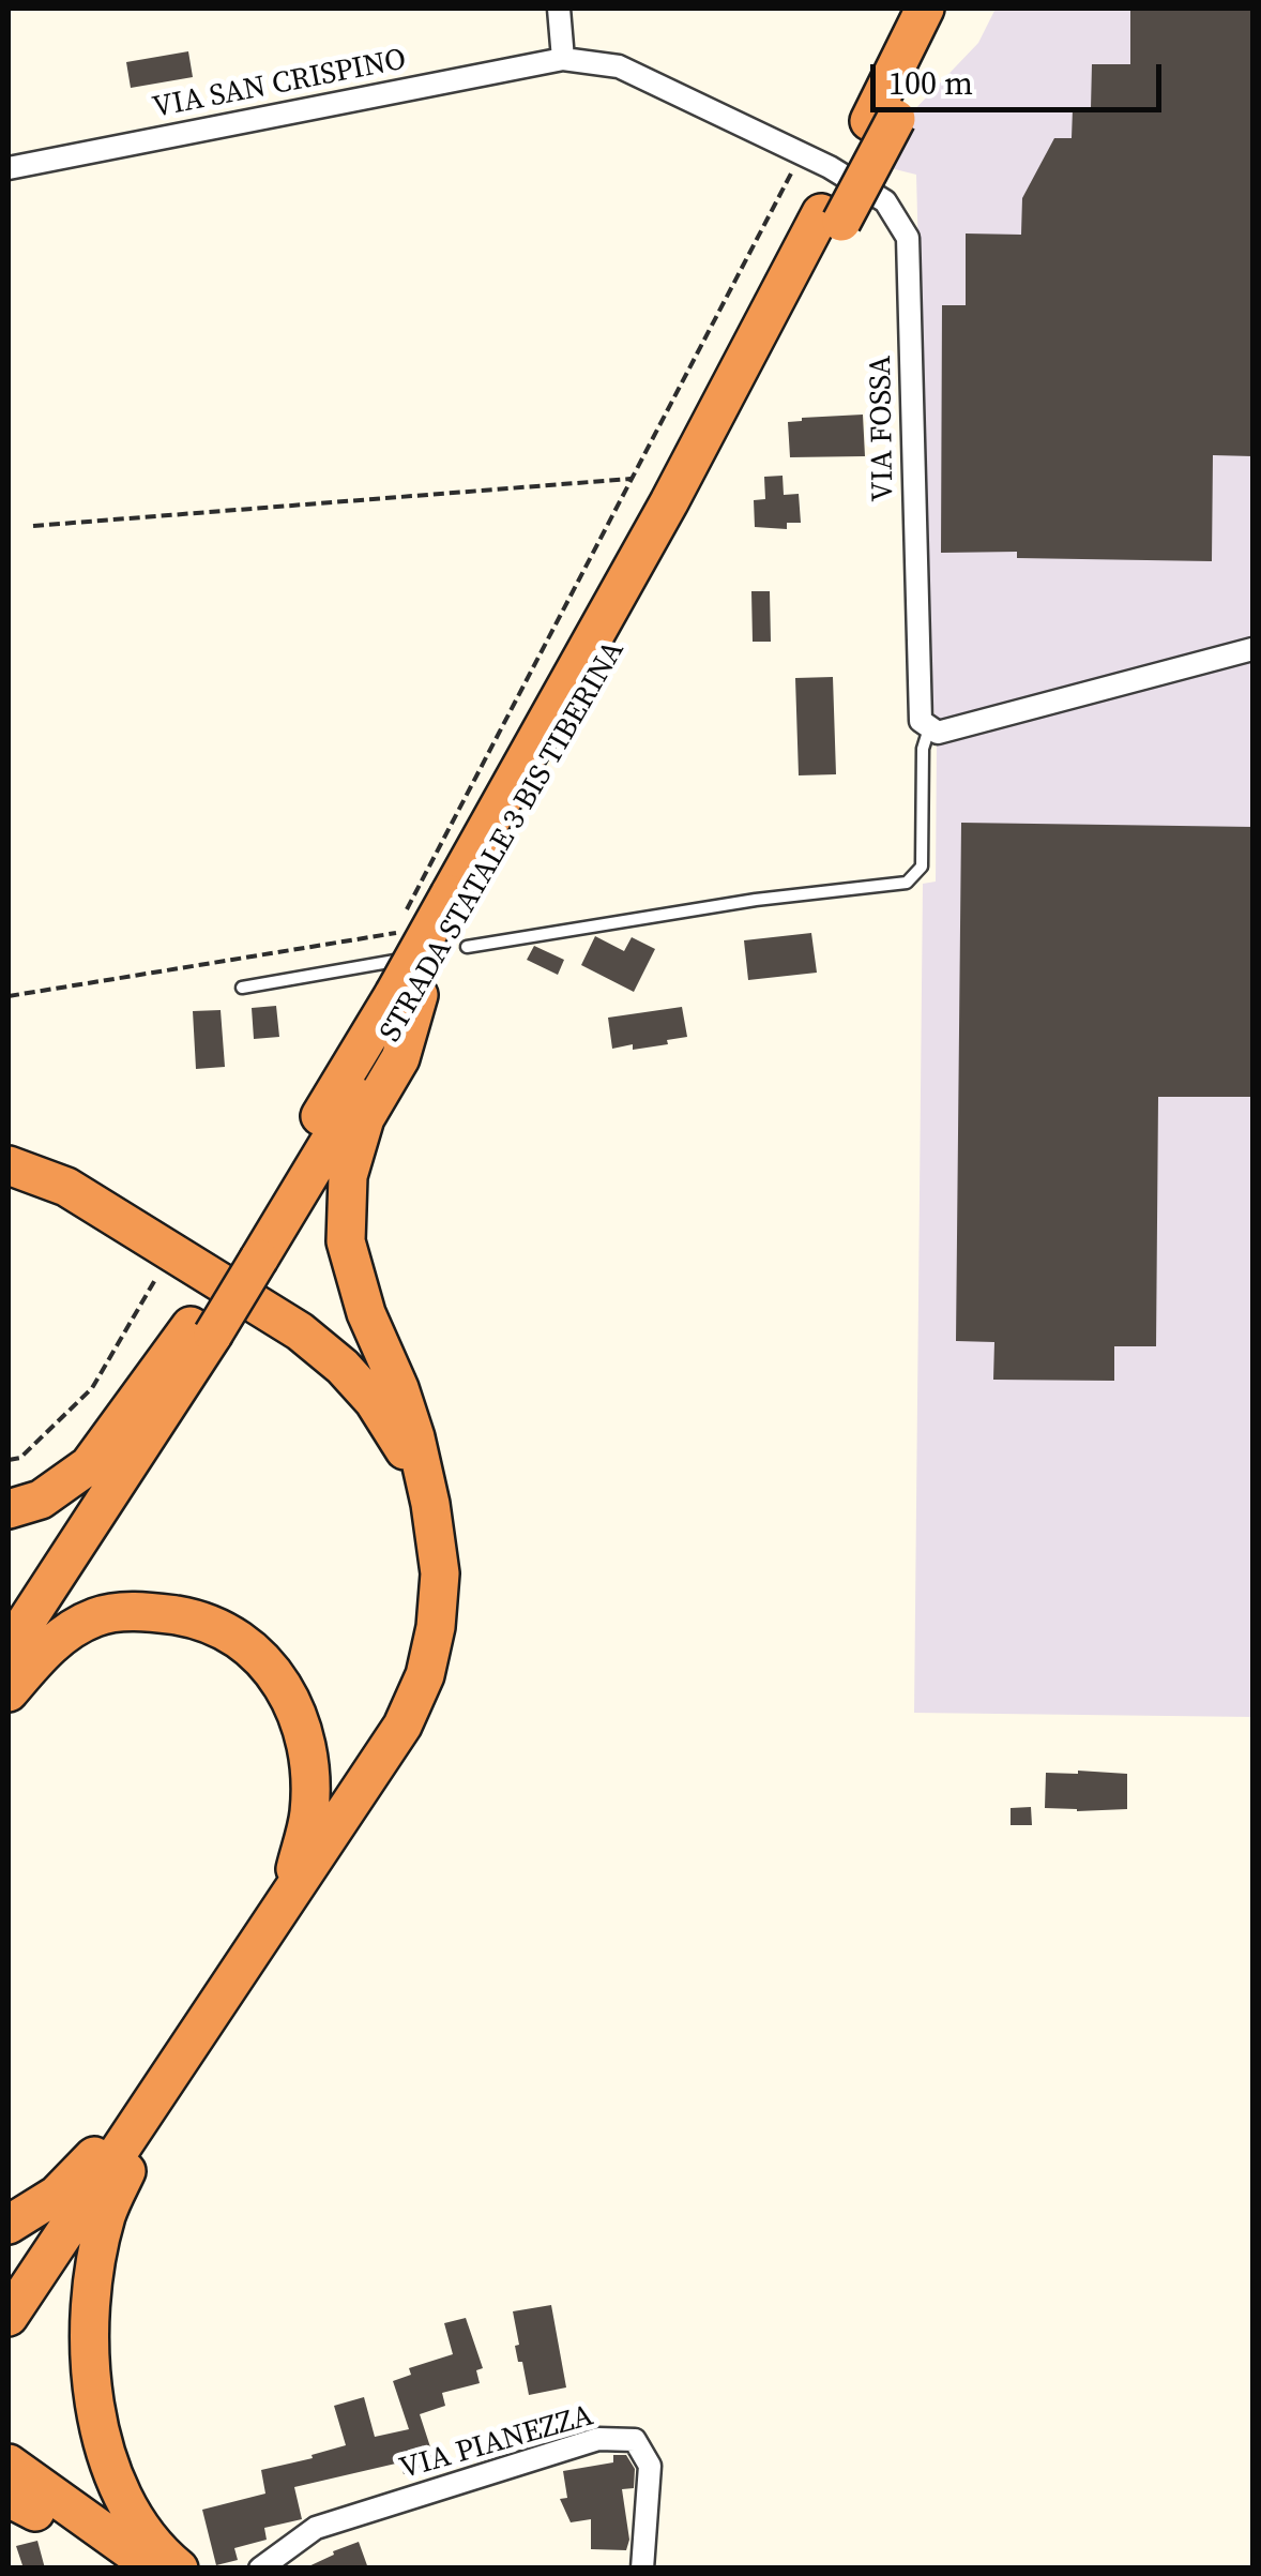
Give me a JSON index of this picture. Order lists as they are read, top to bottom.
{
  "streets": {
    "highway": ["STRADA STATALE 3 BIS TIBERINA"],
    "street": ["VIA SAN CRISPINO", "VIA FOSSA", "VIA PIANEZZA"]
  },
  "crossings": [
    ["VIA SAN CRISPINO", "VIA FOSSA"]
  ],
  "scale_bar": "100 m"
}
